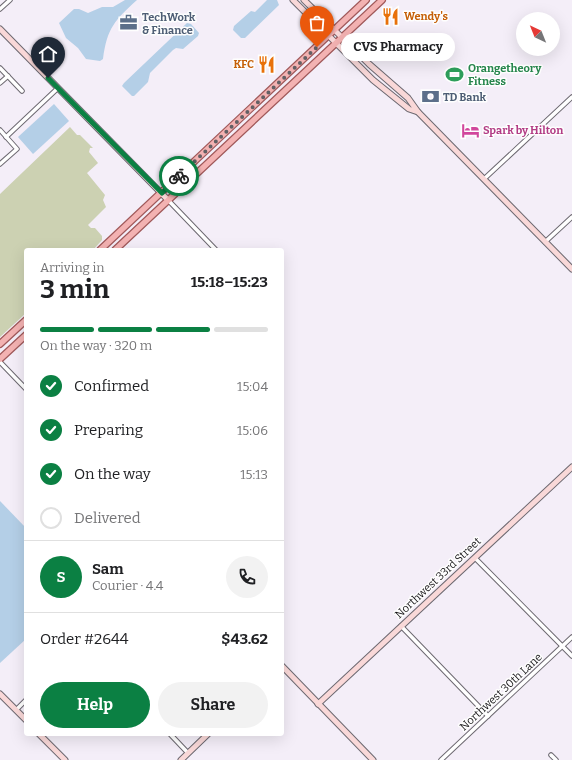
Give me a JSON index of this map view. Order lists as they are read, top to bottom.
{
  "streets": {
    "street": ["Northwest 33rd Street", "Northwest 30th Lane"]
  },
  "places": {
    "restaurant": ["Wendy's", "KFC"],
    "office": ["TechWork & Finance"],
    "other": ["CVS Pharmacy"],
    "sports": ["Orangetheory Fitness"],
    "bank": ["TD Bank"],
    "hotel": ["Spark by Hilton"]
  },
  "north": "top left",
  "page": {
    "bubble": "CVS Pharmacy",
    "heading": ["3 min", "Arriving in", "15:18–15:23"],
    "panel": [
      "Sam",
      "Courier · 4.4",
      "Order #2644",
      "$43.62"
    ],
    "bar": "On the way · 320 m",
    "list": [
      ["Confirmed", "15:04"],
      ["Preparing", "15:06"],
      ["On the way", "15:13"],
      "Delivered"
    ],
    "round": "S",
    "buttons": ["Help", "Share"]
  }
}
